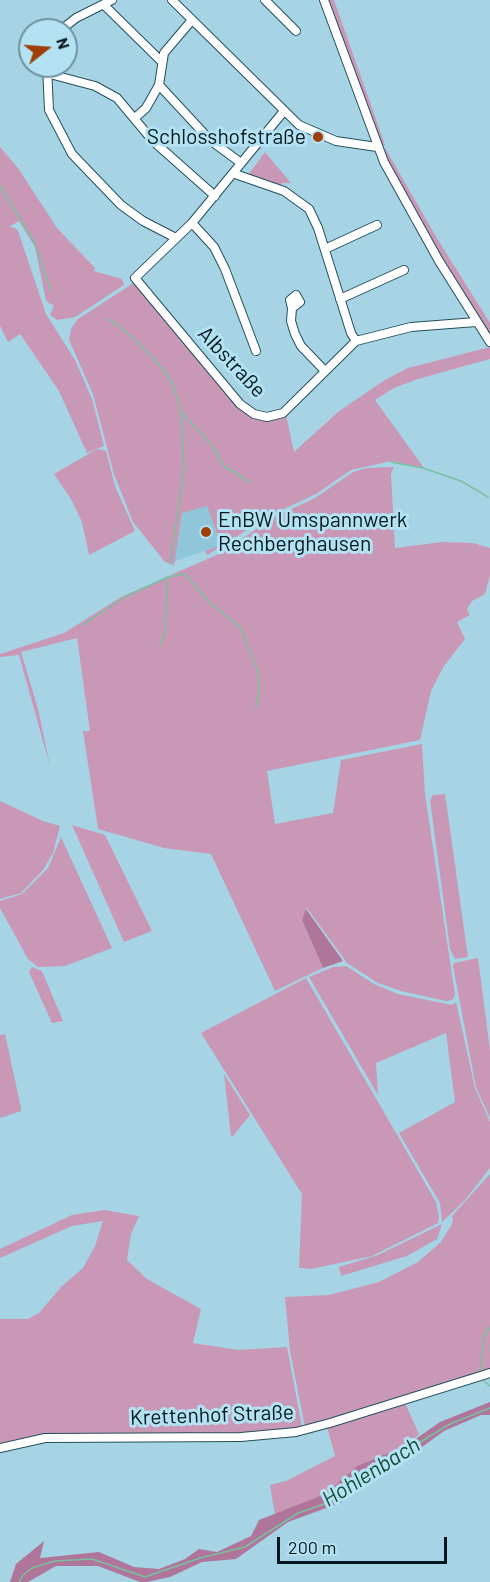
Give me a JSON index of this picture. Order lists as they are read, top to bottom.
{
  "streets": {
    "street": ["Albstraße", "Krettenhof Straße"]
  },
  "water": ["Hohlenbach"],
  "places": ["Schlosshofstraße", "EnBW Umspannwerk Rechberghausen"],
  "scale_bar": "200 m",
  "north": "right"
}
